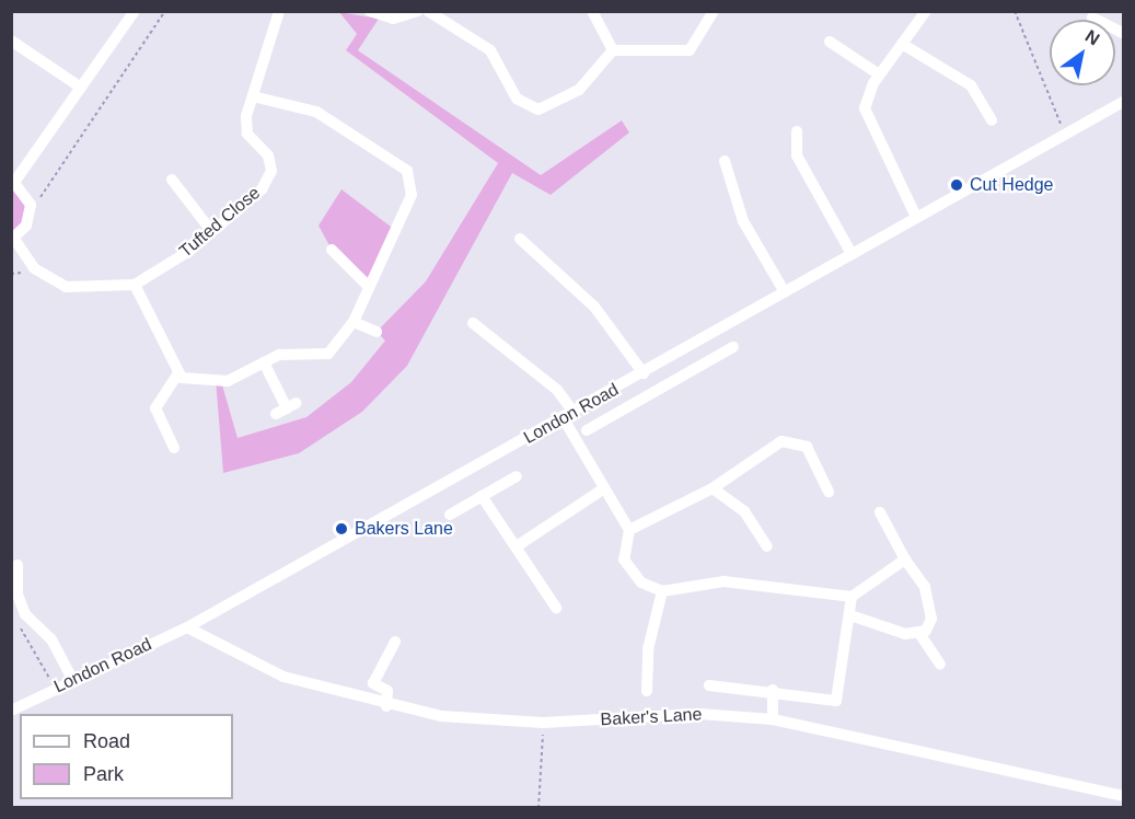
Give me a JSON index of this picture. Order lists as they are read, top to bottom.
{
  "streets": {
    "street": ["Tufted Close", "London Road", "Baker's Lane"]
  },
  "crossings": [
    ["London Road", "Baker's Lane"]
  ],
  "places": ["Cut Hedge", "Bakers Lane"],
  "legend": ["Road", "Park"],
  "north": "top right"
}
